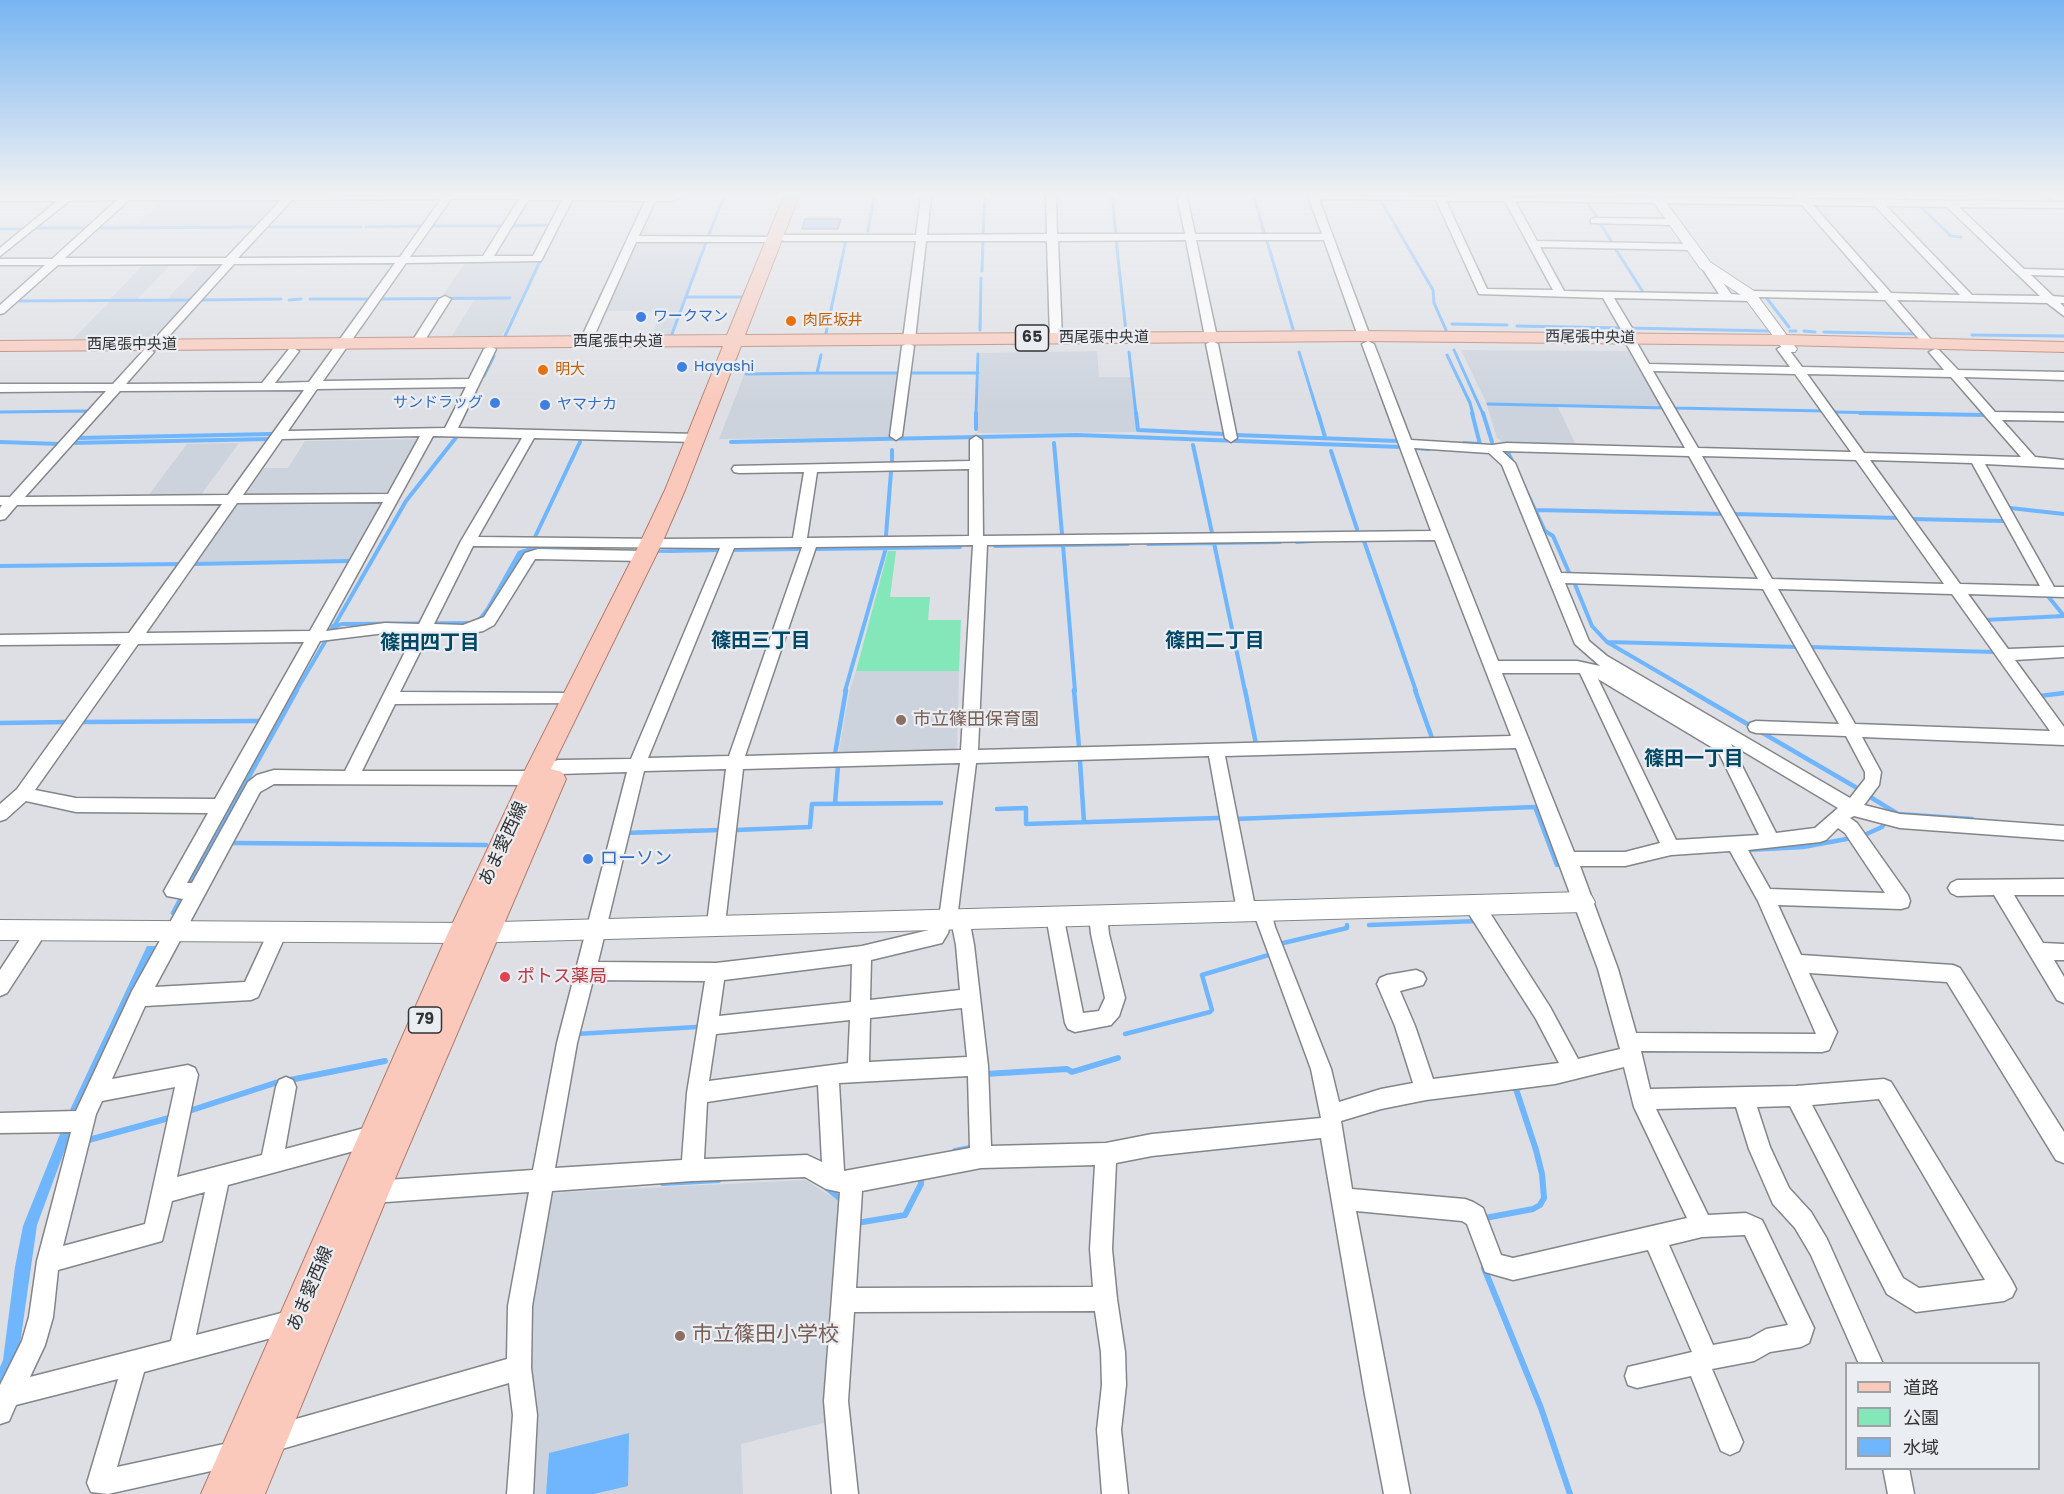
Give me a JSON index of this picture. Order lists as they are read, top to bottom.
{
  "streets": {
    "main road": [
      "65",
      "西尾張中央道",
      "あま愛西線",
      "79"
    ]
  },
  "crossings": [
    ["西尾張中央道", "あま愛西線"]
  ],
  "districts": [
    "篠田三丁目",
    "篠田二丁目",
    "篠田四丁目",
    "篠田一丁目"
  ],
  "places": [
    "ワークマン",
    "肉匠坂井",
    "Hayashi",
    "明大",
    "サンドラッグ",
    "ヤマナカ",
    "市立篠田保育園",
    "ローソン",
    "ポトス薬局",
    "市立篠田小学校"
  ],
  "legend": ["道路", "公園", "水域"]
}
